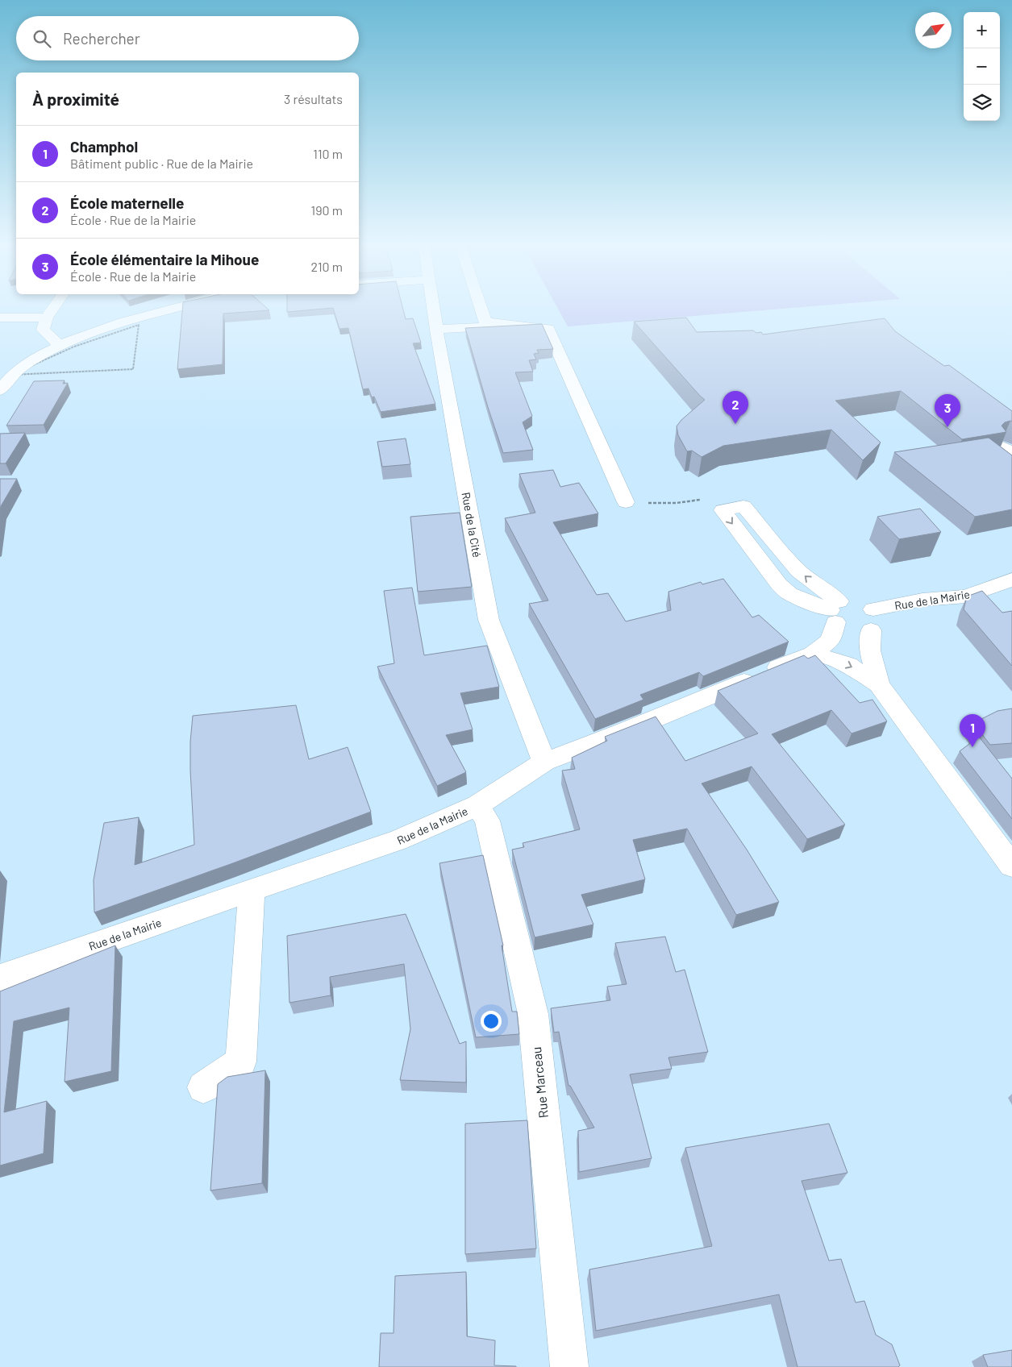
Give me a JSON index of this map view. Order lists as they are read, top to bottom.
{
  "streets": {
    "street": ["Rue de la Cité", "Rue de la Mairie", "Rue Marceau"]
  },
  "crossings": [
    ["Rue de la Cité", "Rue de la Mairie"],
    ["Rue de la Mairie", "Rue Marceau"]
  ],
  "north": "top right",
  "page": {
    "map_buttons": ["+", "−"],
    "search": "Rechercher",
    "heading": ["À proximité", "3 résultats"],
    "list": [
      {
        "mark": "1",
        "name": "Champhol",
        "note": "Bâtiment public · Rue de la Mairie",
        "value": "110 m"
      },
      {
        "mark": "2",
        "name": "École maternelle",
        "note": "École · Rue de la Mairie",
        "value": "190 m"
      },
      {
        "mark": "3",
        "name": "École élémentaire la Mihoue",
        "note": "École · Rue de la Mairie",
        "value": "210 m"
      }
    ],
    "pins": ["2", "3", "1"]
  }
}
